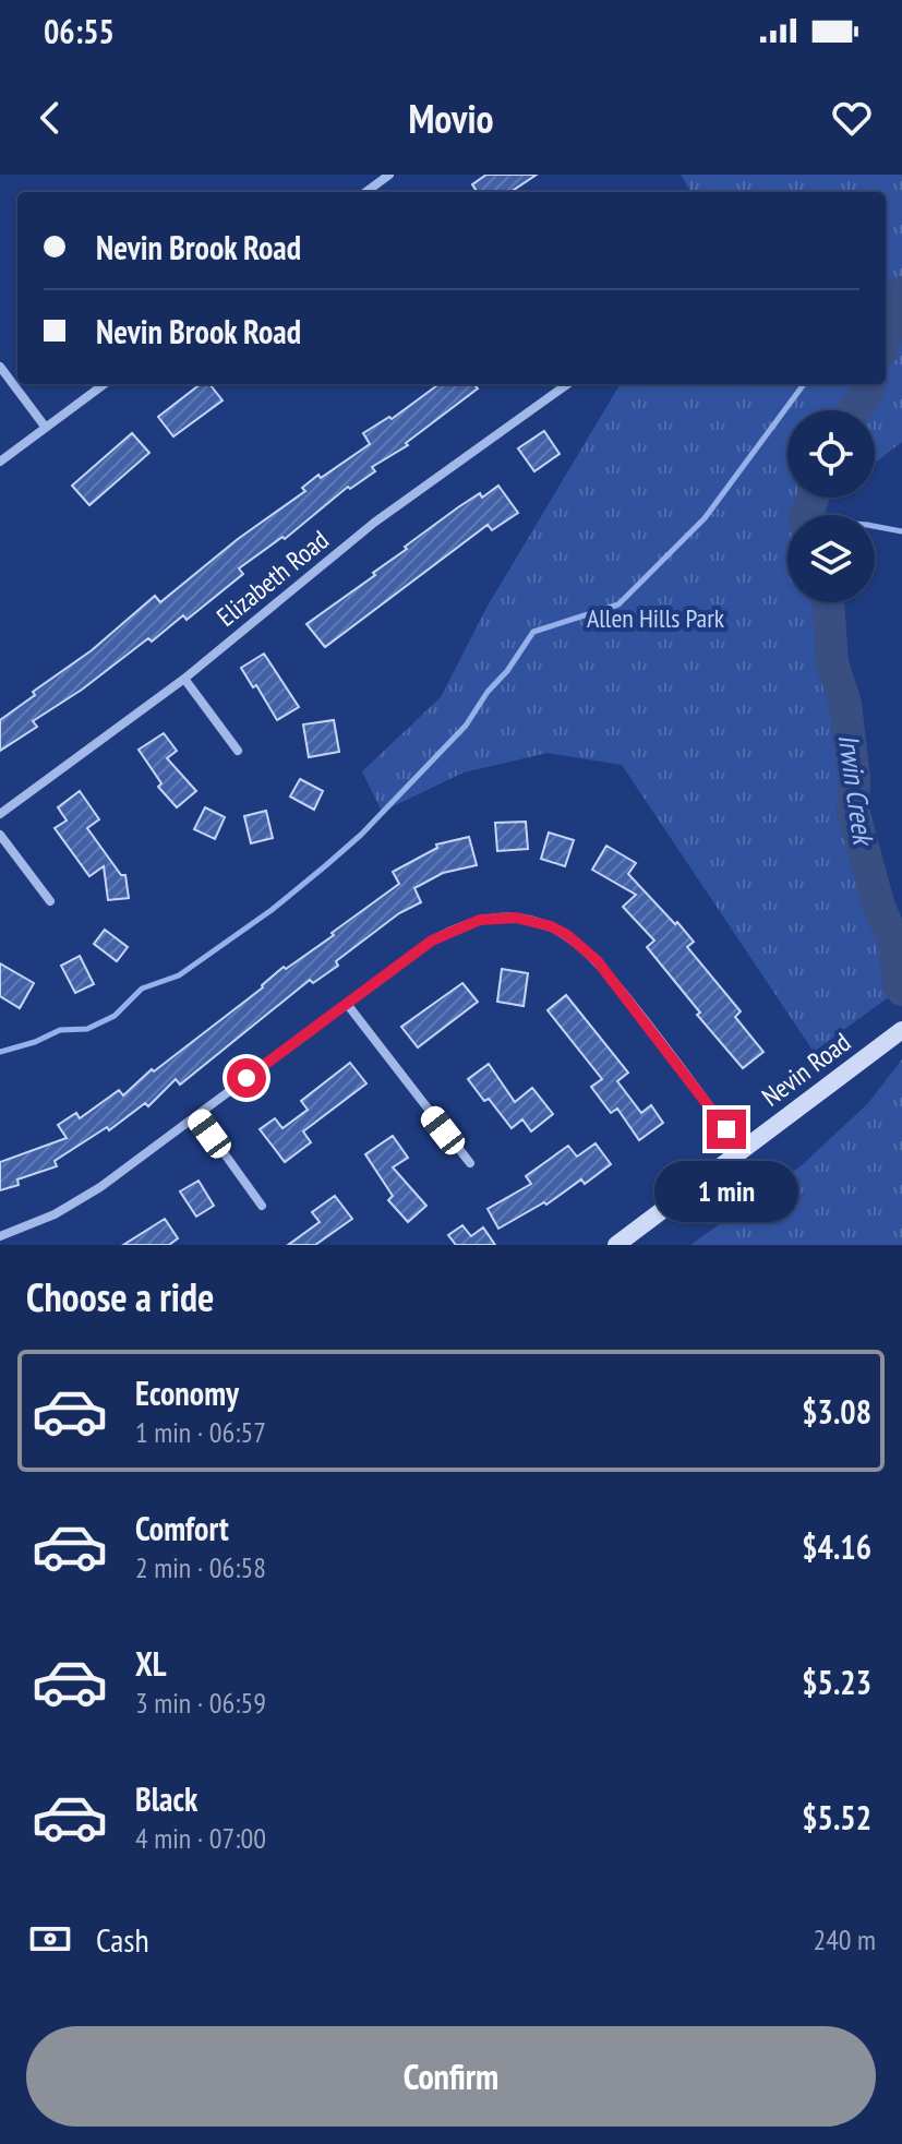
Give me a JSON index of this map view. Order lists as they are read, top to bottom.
{
  "streets": {
    "main road": ["Nevin Road"],
    "street": ["Elizabeth Road"]
  },
  "water": ["Irwin Creek"],
  "parks": ["Allen Hills Park"],
  "page": {
    "status": "06:55",
    "header": "Movio",
    "banner": ["Nevin Brook Road", "Nevin Brook Road"],
    "bubble": "1 min",
    "heading": "Choose a ride",
    "list": [
      {
        "name": "Economy",
        "note": "1 min · 06:57",
        "value": "$3.08"
      },
      {
        "name": "Comfort",
        "note": "2 min · 06:58",
        "value": "$4.16"
      },
      {
        "name": "XL",
        "note": "3 min · 06:59",
        "value": "$5.23"
      },
      {
        "name": "Black",
        "note": "4 min · 07:00",
        "value": "$5.52"
      }
    ],
    "pay": ["Cash", "240 m"],
    "buttons": "Confirm"
  }
}
